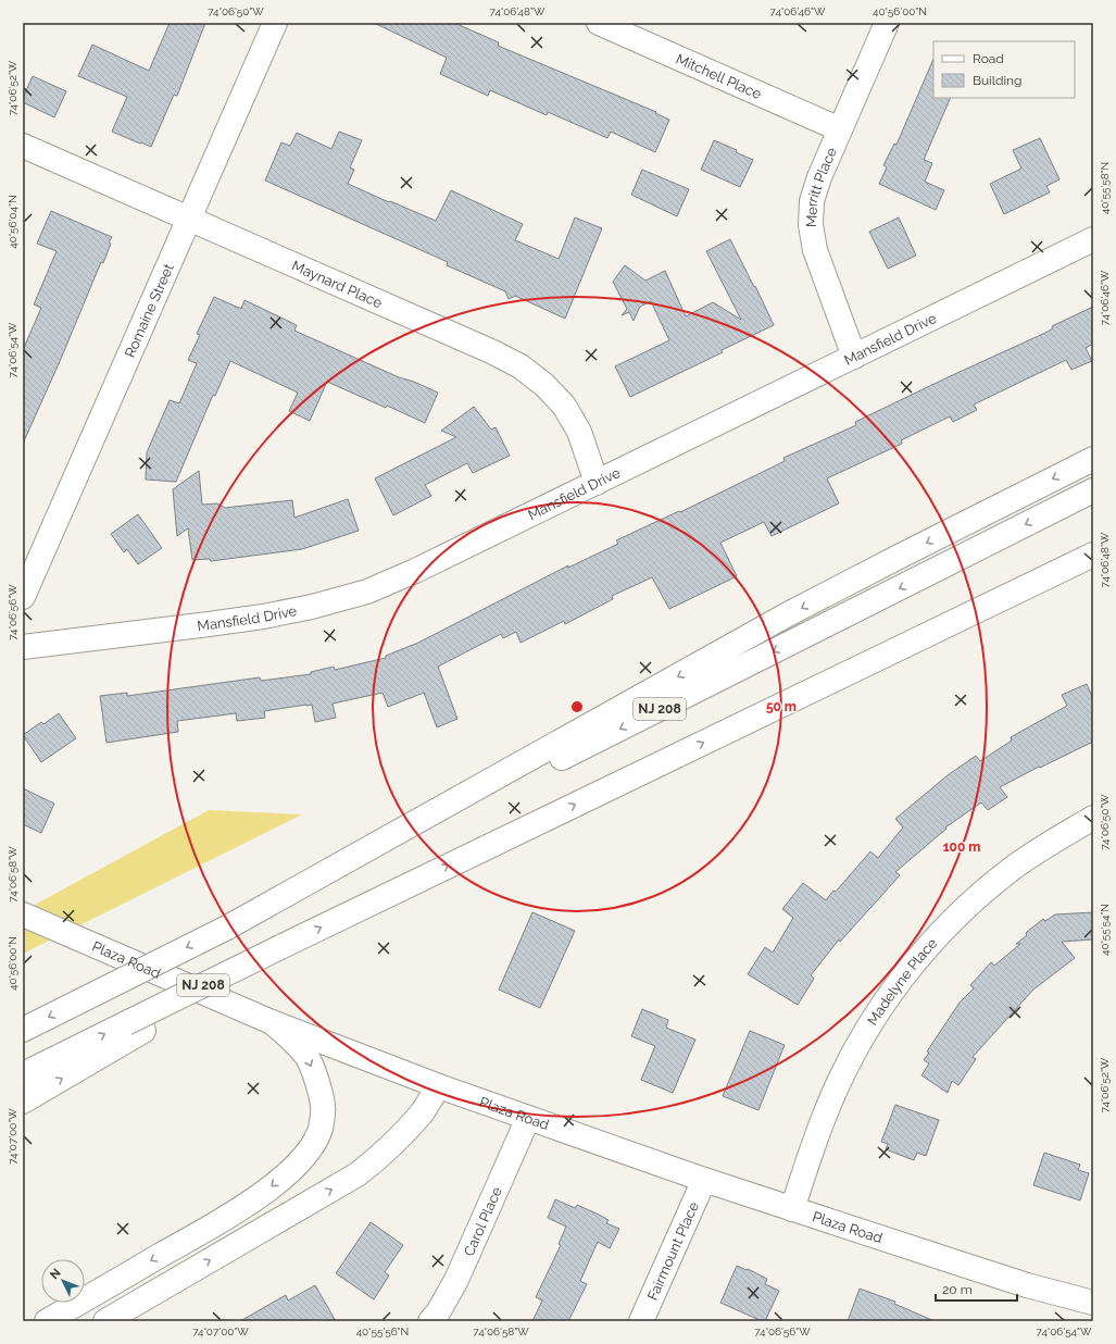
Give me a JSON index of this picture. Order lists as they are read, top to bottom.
{
  "streets": {
    "main road": [
      "Mitchell Place",
      "Merritt Place",
      "Maynard Place",
      "Romaine Street",
      "Mansfield Drive",
      "NJ 208",
      "Plaza Road",
      "Madelyne Place",
      "Carol Place",
      "Fairmount Place"
    ]
  },
  "crossings": [
    ["Mitchell Place", "Merritt Place"],
    ["Merritt Place", "Mansfield Drive"],
    ["Maynard Place", "Romaine Street"],
    ["Maynard Place", "Mansfield Drive"],
    ["Plaza Road", "Madelyne Place"],
    ["Plaza Road", "Carol Place"],
    ["Plaza Road", "Fairmount Place"]
  ],
  "legend": ["Road", "Building"],
  "scale_bar": "20 m",
  "north": "top left",
  "coordinates": [
    "74°06'50\"W",
    "74°06'48\"W",
    "74°06'46\"W",
    "40°56'00\"N",
    "74°06'52\"W",
    "40°55'58\"N",
    "40°56'04\"N",
    "74°06'54\"W",
    "74°06'56\"W",
    "74°06'58\"W",
    "40°55'54\"N",
    "74°07'00\"W",
    "40°55'56\"N"
  ],
  "rings": ["50 m", "100 m"]
}
